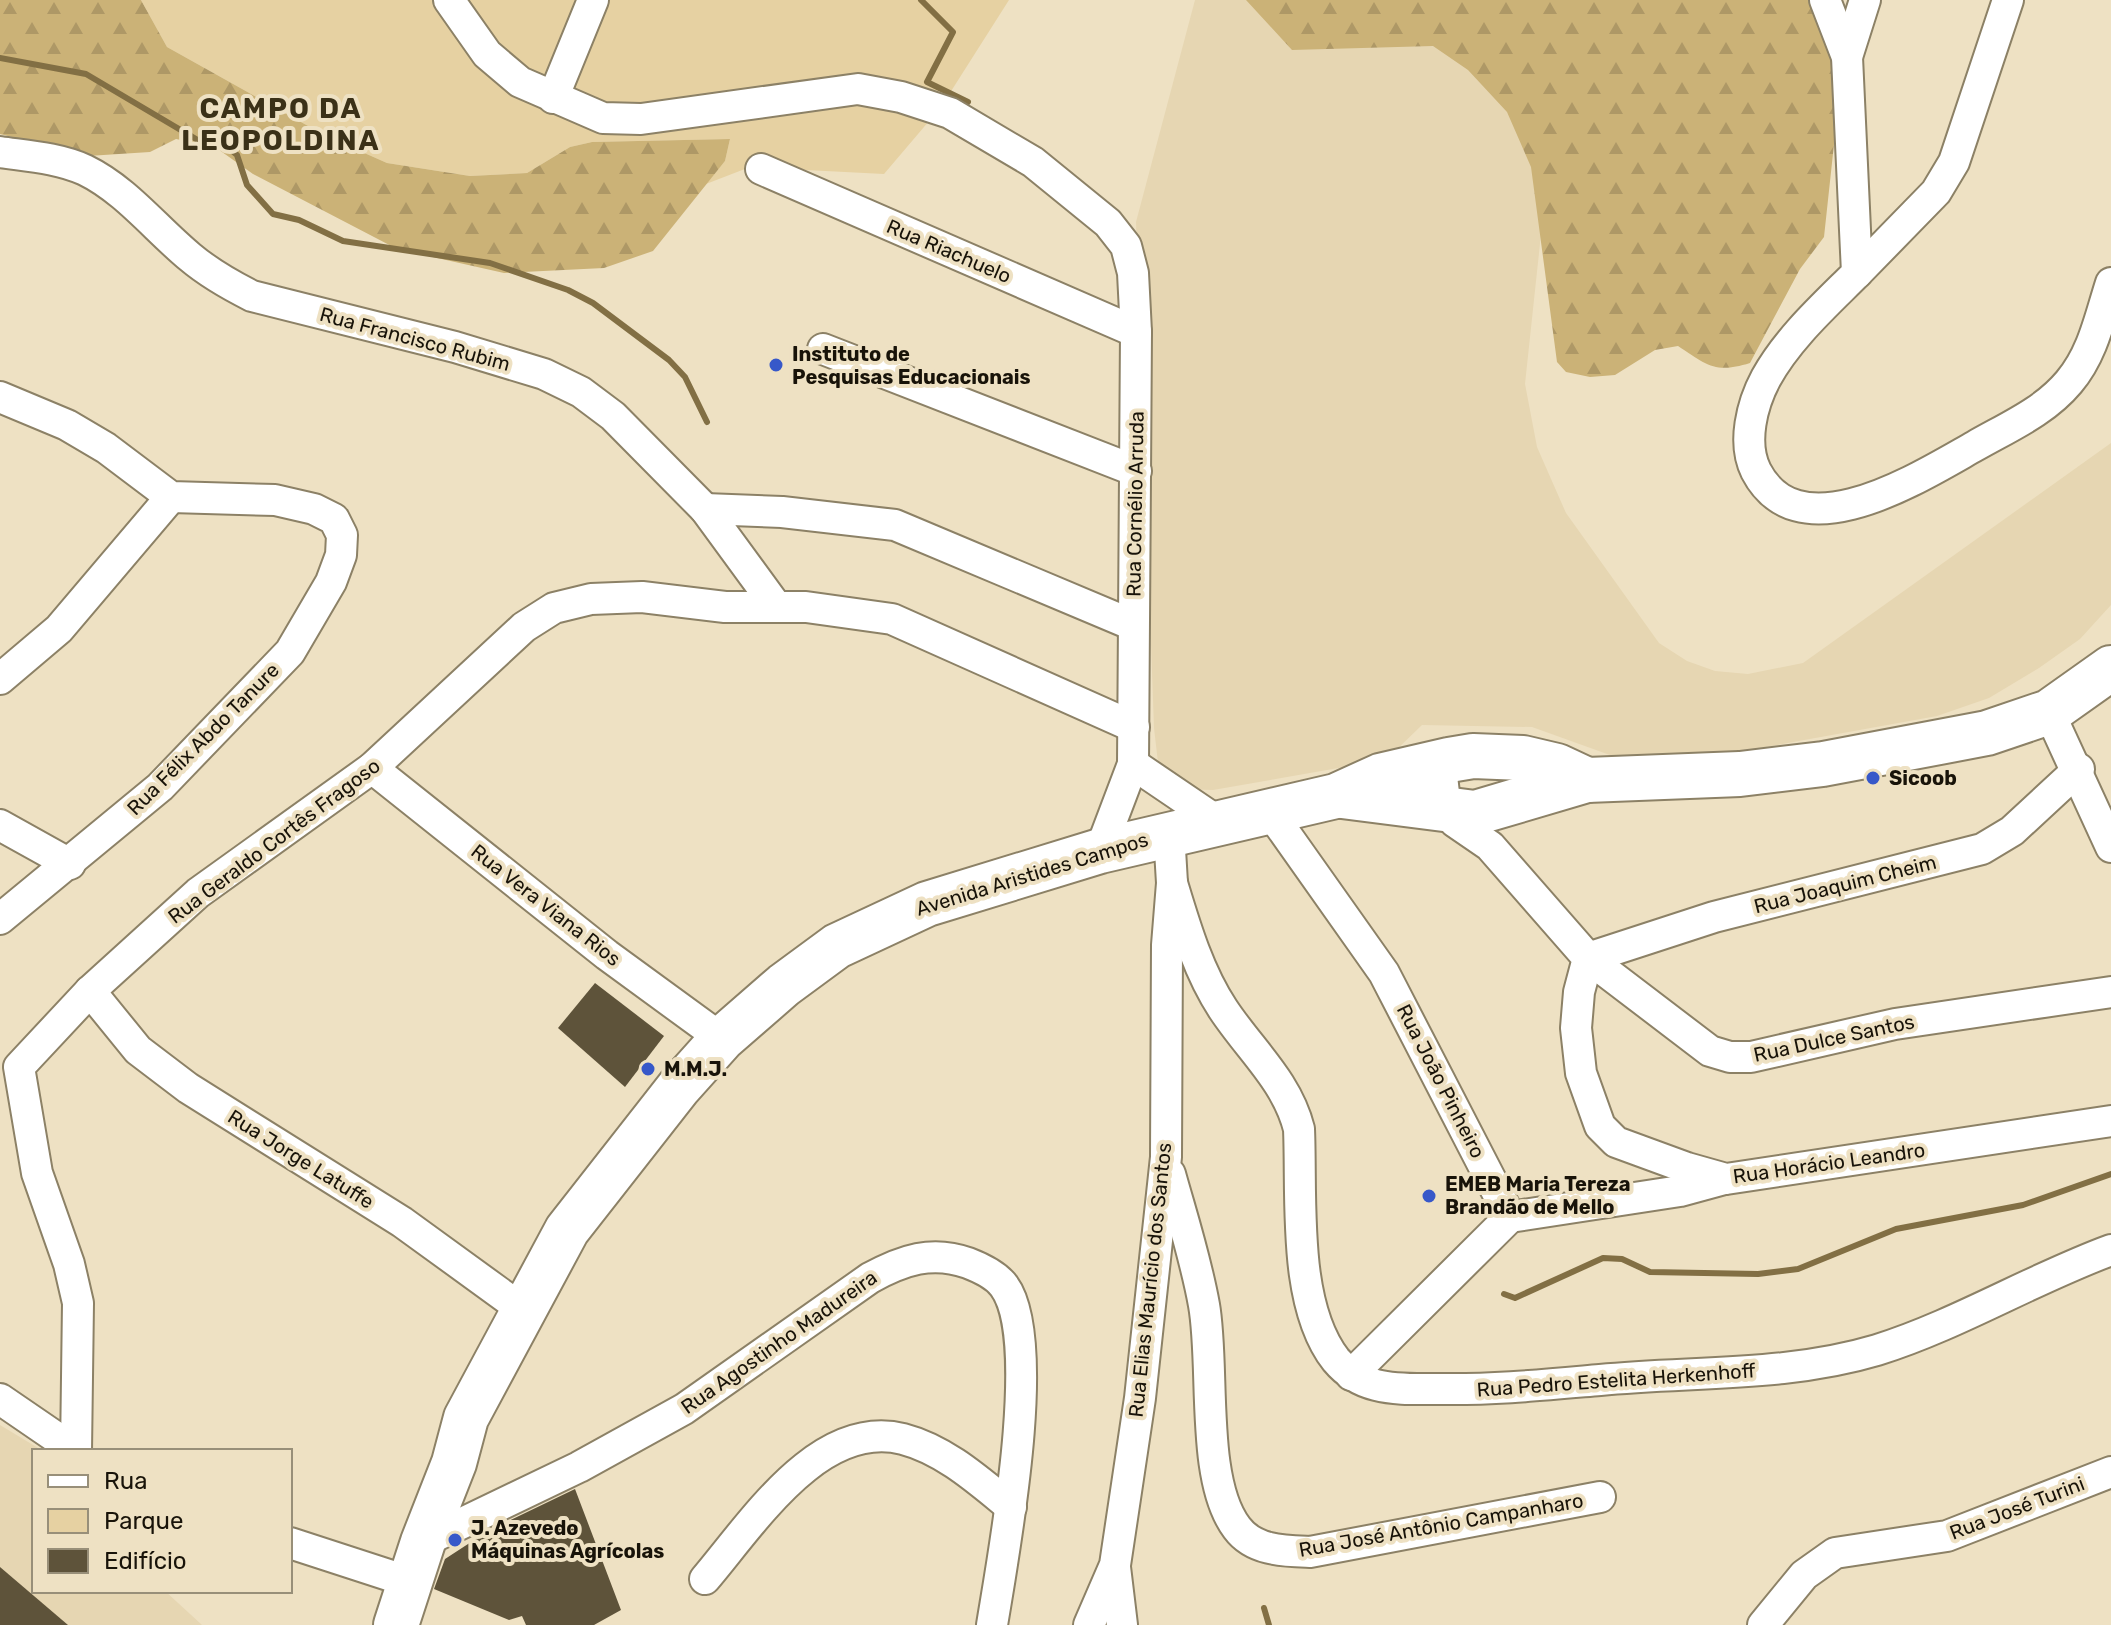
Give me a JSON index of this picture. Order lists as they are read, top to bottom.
{
  "streets": {
    "highway": ["Avenida Aristides Campos"],
    "street": [
      "Rua Riachuelo",
      "Rua Francisco Rubim",
      "Rua Cornélio Arruda",
      "Rua Félix Abdo Tanure",
      "Rua Geraldo Cortês Fragoso",
      "Rua Joaquim Cheim",
      "Rua Vera Viana Rios",
      "Rua Dulce Santos",
      "Rua João Pinheiro",
      "Rua Jorge Latuffe",
      "Rua Horácio Leandro",
      "Rua Elias Maurício dos Santos",
      "Rua Agostinho Madureira",
      "Rua Pedro Estelita Herkenhoff",
      "Rua José Turini",
      "Rua José Antônio Campanharo"
    ]
  },
  "crossings": [
    ["Rua Riachuelo", "Rua Cornélio Arruda"],
    ["Rua Francisco Rubim", "Rua Geraldo Cortês Fragoso"],
    ["Rua Cornélio Arruda", "Avenida Aristides Campos"],
    ["Rua Geraldo Cortês Fragoso", "Rua Vera Viana Rios"],
    ["Rua Geraldo Cortês Fragoso", "Rua Jorge Latuffe"],
    ["Avenida Aristides Campos", "Rua Vera Viana Rios"],
    ["Avenida Aristides Campos", "Rua João Pinheiro"],
    ["Avenida Aristides Campos", "Rua Jorge Latuffe"],
    ["Avenida Aristides Campos", "Rua Elias Maurício dos Santos"],
    ["Avenida Aristides Campos", "Rua Agostinho Madureira"],
    ["Rua Joaquim Cheim", "Rua Dulce Santos"],
    ["Rua Joaquim Cheim", "Rua Horácio Leandro"],
    ["Rua Dulce Santos", "Rua Horácio Leandro"],
    ["Rua Elias Maurício dos Santos", "Rua José Antônio Campanharo"]
  ],
  "districts": ["CAMPO DA LEOPOLDINA"],
  "places": [
    "Instituto de Pesquisas Educacionais",
    "Sicoob",
    "M.M.J.",
    "EMEB Maria Tereza Brandão de Mello",
    "J. Azevedo Máquinas Agrícolas"
  ],
  "legend": ["Rua", "Parque", "Edifício"]
}
